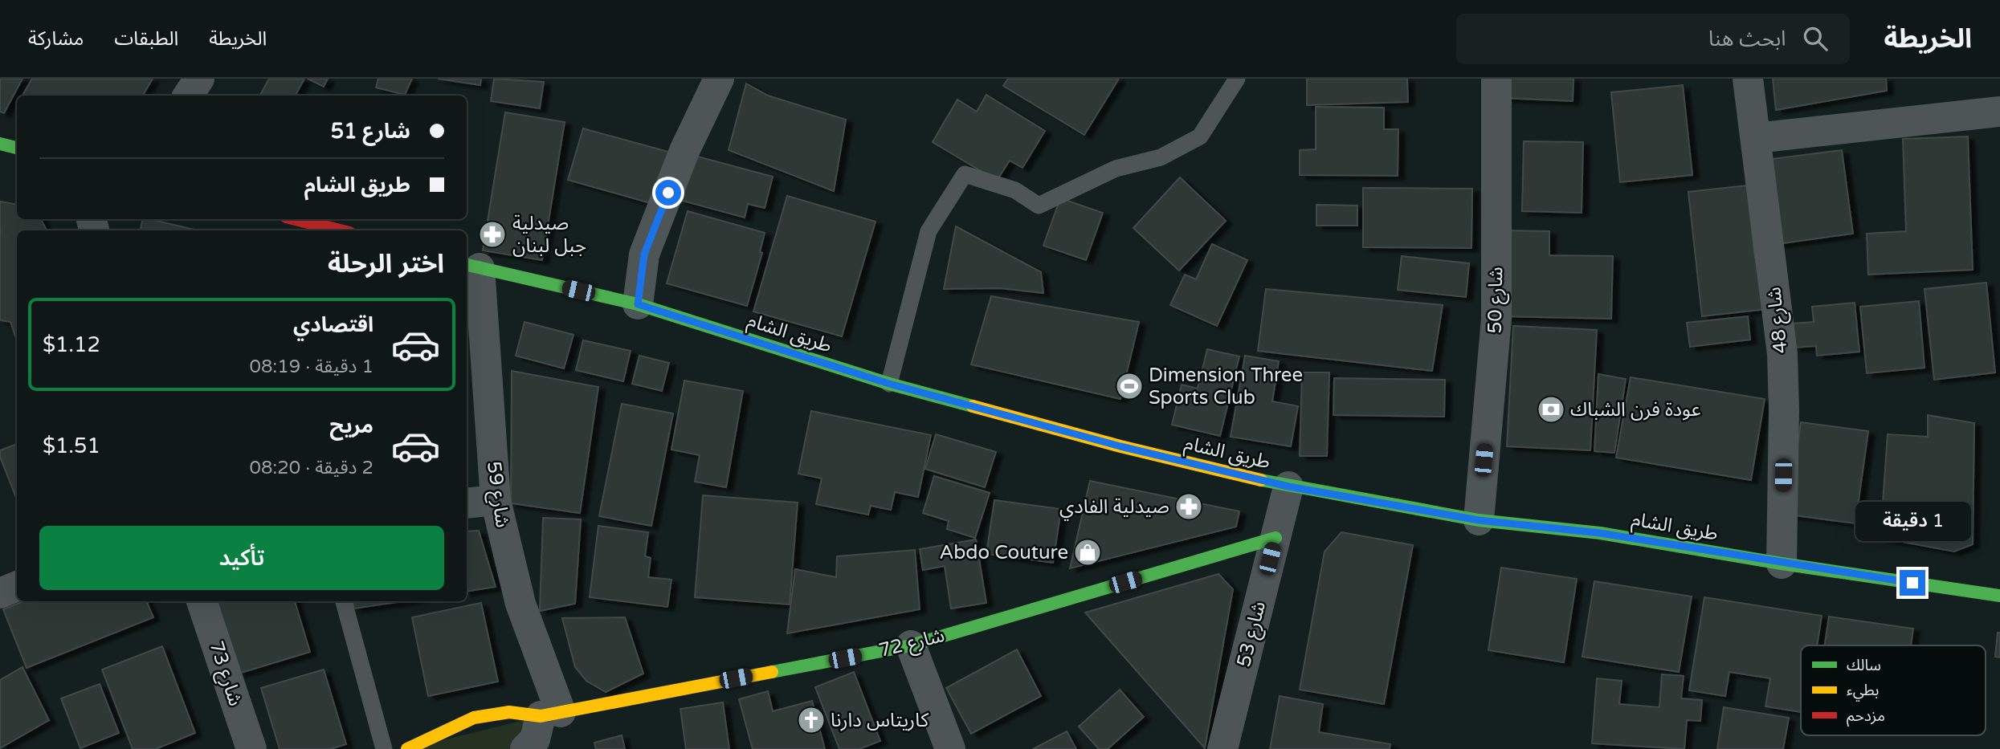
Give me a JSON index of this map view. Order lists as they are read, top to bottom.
{
  "streets": {
    "main road": ["طريق الشام", "شارع 72"],
    "street": [
      "شارع 50",
      "شارع 48",
      "شارع 59",
      "شارع 53",
      "شارع 73"
    ]
  },
  "crossings": [
    ["شارع 50", "طريق الشام"],
    ["شارع 48", "طريق الشام"],
    ["طريق الشام", "شارع 59"],
    ["طريق الشام", "شارع 53"],
    ["شارع 59", "شارع 72"],
    ["شارع 53", "شارع 72"]
  ],
  "places": {
    "pharmacy": ["صيدلية جبل لبنان", "صيدلية الفادي"],
    "sports": ["Dimension Three Sports Club"],
    "bank": ["عودة فرن الشباك"],
    "shop": ["Abdo Couture"],
    "church": ["كاريتاس دارنا"]
  },
  "legend": ["سالك", "بطيء", "مزدحم"],
  "page": {
    "header": "الخريطة",
    "search": "ابحث هنا",
    "nav": ["الخريطة", "الطبقات", "مشاركة"],
    "banner": ["شارع 51", "طريق الشام"],
    "heading": "اختر الرحلة",
    "list": [
      {
        "name": "اقتصادي",
        "note": "1 دقيقة · 08:19",
        "value": "$1.12"
      },
      {
        "name": "مريح",
        "note": "2 دقيقة · 08:20",
        "value": "$1.51"
      }
    ],
    "bubble": "1 دقيقة",
    "buttons": "تأكيد"
  }
}
